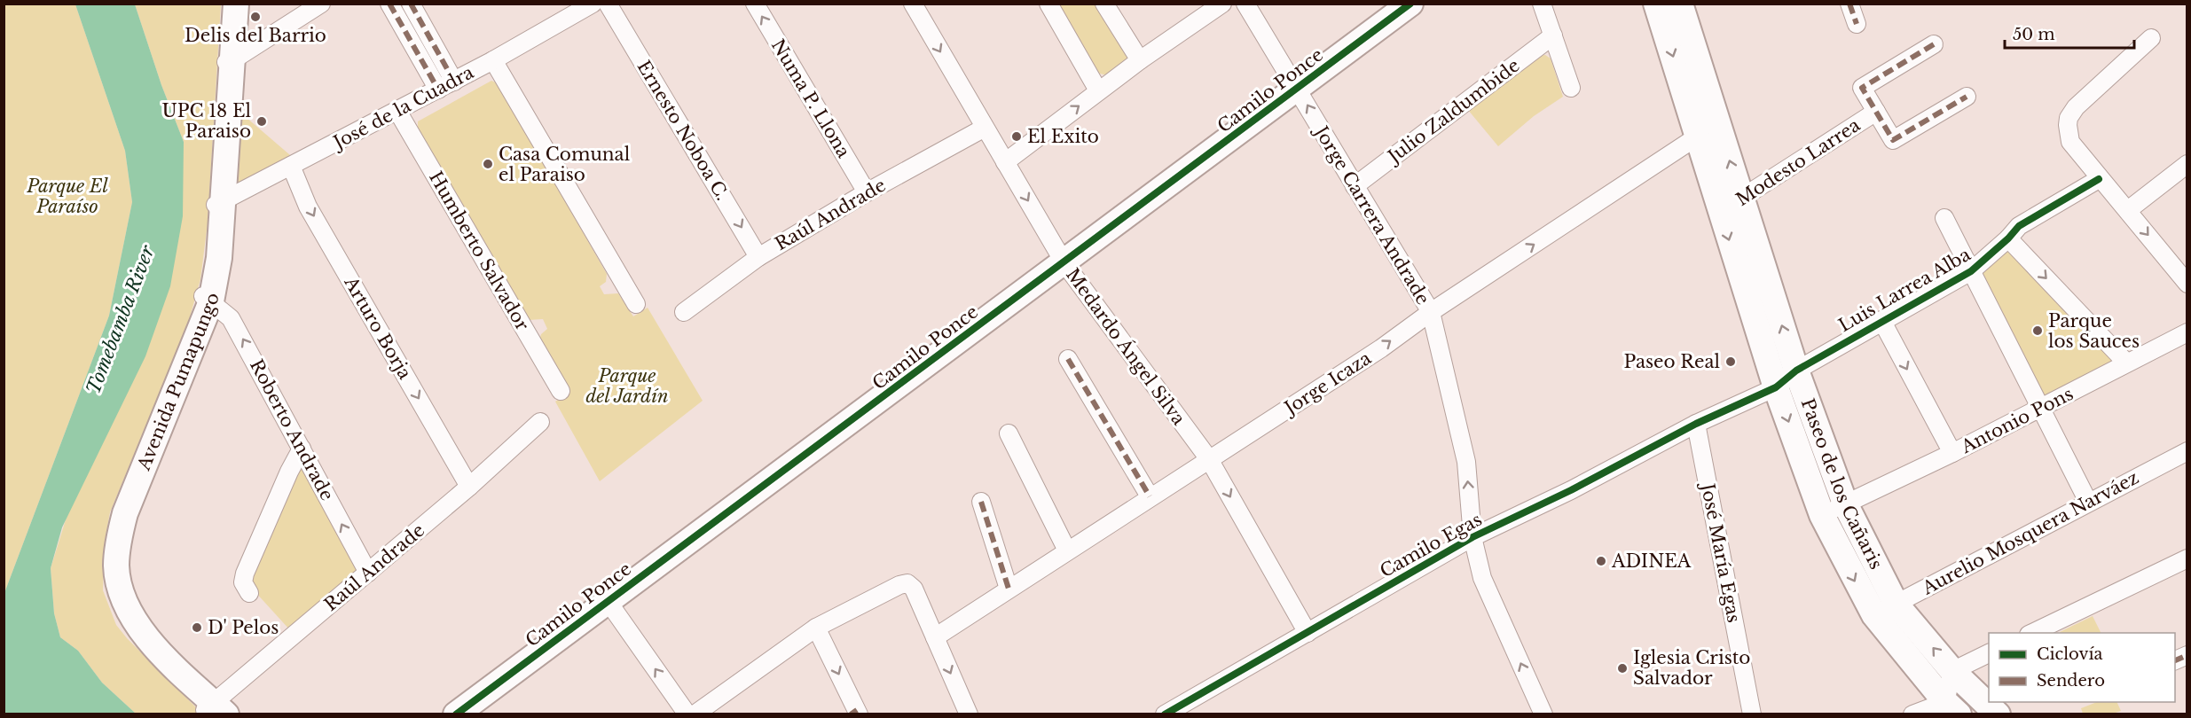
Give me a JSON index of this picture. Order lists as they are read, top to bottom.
{
  "streets": {
    "main road": ["Camilo Ponce", "Avenida Pumapungo", "Paseo de los Cañaris"],
    "street": [
      "Numa P. Llona",
      "José de la Cuadra",
      "Julio Zaldumbide",
      "Ernesto Noboa C.",
      "Modesto Larrea",
      "Raúl Andrade",
      "Jorge Carrera Andrade",
      "Humberto Salvador",
      "Luis Larrea Alba",
      "Arturo Borja",
      "Medardo Ángel Silva",
      "Jorge Icaza",
      "Antonio Pons",
      "Roberto Andrade",
      "Aurelio Mosquera Narváez",
      "Camilo Egas",
      "José María Egas"
    ]
  },
  "crossings": [
    ["Camilo Ponce", "Jorge Carrera Andrade"],
    ["Camilo Ponce", "Medardo Ángel Silva"],
    ["Numa P. Llona", "Raúl Andrade"],
    ["José de la Cuadra", "Humberto Salvador"],
    ["José de la Cuadra", "Arturo Borja"],
    ["José de la Cuadra", "Avenida Pumapungo"],
    ["Julio Zaldumbide", "Jorge Carrera Andrade"],
    ["Ernesto Noboa C.", "Raúl Andrade"],
    ["Modesto Larrea", "Paseo de los Cañaris"],
    ["Raúl Andrade", "Arturo Borja"],
    ["Raúl Andrade", "Medardo Ángel Silva"],
    ["Raúl Andrade", "Avenida Pumapungo"],
    ["Raúl Andrade", "Roberto Andrade"],
    ["Jorge Carrera Andrade", "Jorge Icaza"],
    ["Jorge Carrera Andrade", "Camilo Egas"],
    ["Luis Larrea Alba", "Paseo de los Cañaris"],
    ["Luis Larrea Alba", "Camilo Egas"],
    ["Medardo Ángel Silva", "Jorge Icaza"],
    ["Medardo Ángel Silva", "Camilo Egas"],
    ["Avenida Pumapungo", "Roberto Andrade"],
    ["Jorge Icaza", "Paseo de los Cañaris"],
    ["Antonio Pons", "Paseo de los Cañaris"],
    ["Paseo de los Cañaris", "Aurelio Mosquera Narváez"],
    ["Paseo de los Cañaris", "Camilo Egas"],
    ["Camilo Egas", "José María Egas"]
  ],
  "one_way": [
    "Numa P. Llona",
    "Jorge Carrera Andrade",
    "Arturo Borja",
    "Medardo Ángel Silva",
    "Jorge Icaza",
    "Roberto Andrade"
  ],
  "water": ["Tomebamba River"],
  "parks": ["Parque El Paraíso", "Parque del Jardín"],
  "places": [
    "Delis del Barrio",
    "UPC 18 El Paraiso",
    "El Exito",
    "Casa Comunal el Paraiso",
    "Parque los Sauces",
    "Paseo Real",
    "ADINEA",
    "D' Pelos",
    "Iglesia Cristo Salvador"
  ],
  "legend": ["Ciclovía", "Sendero"],
  "scale_bar": "50 m"
}
